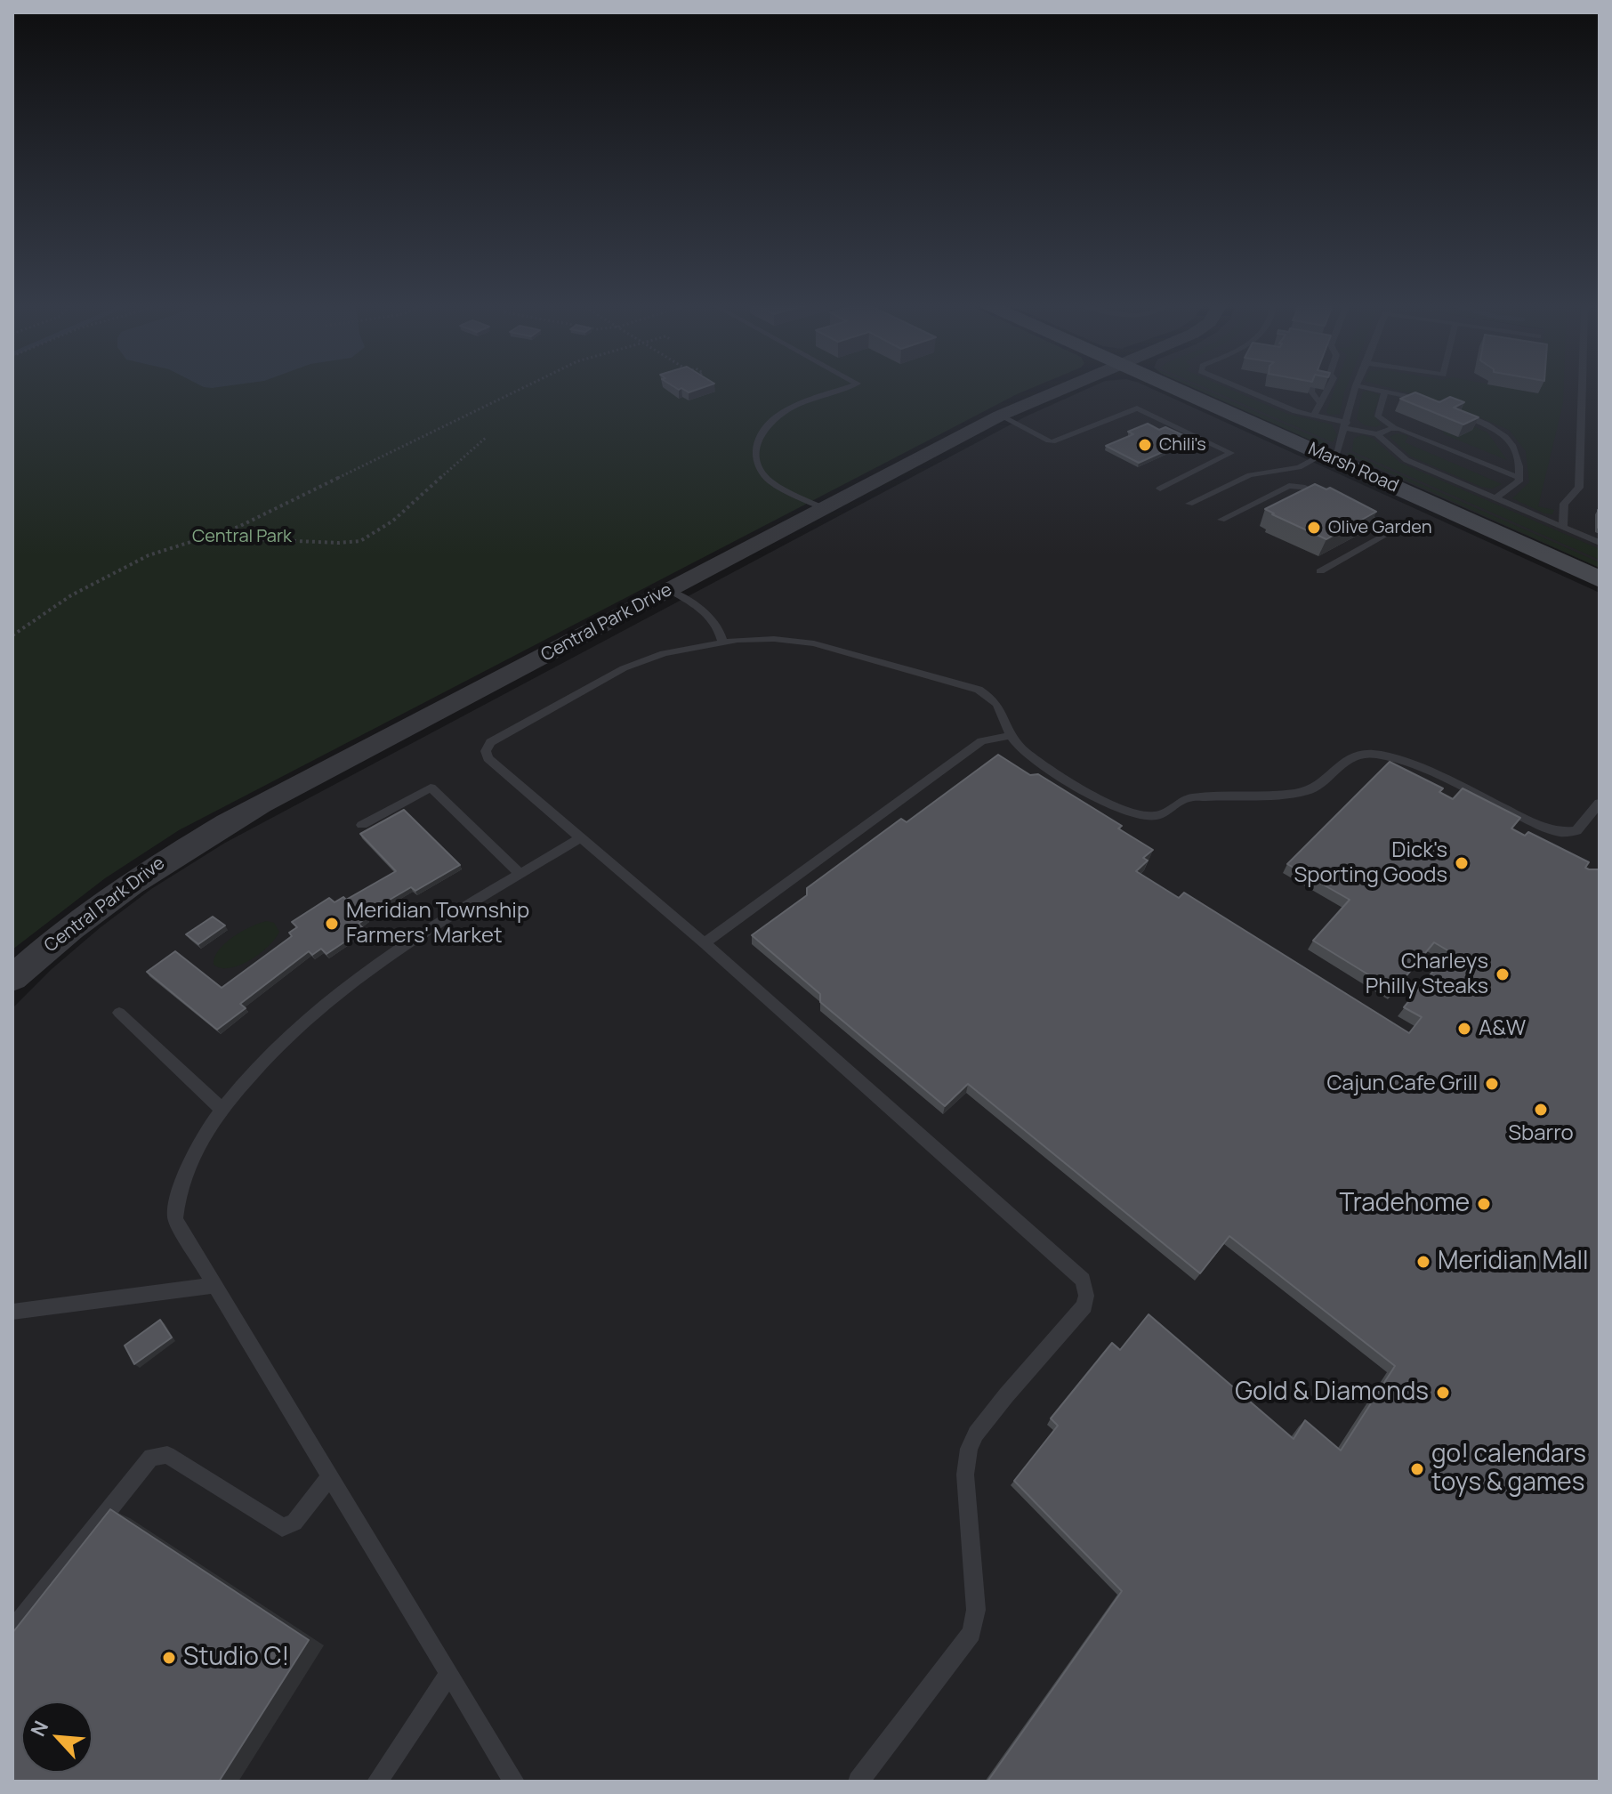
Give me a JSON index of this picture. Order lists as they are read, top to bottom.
{
  "streets": {
    "main road": ["Marsh Road"],
    "street": ["Central Park Drive"]
  },
  "parks": ["Central Park"],
  "places": [
    "Chili's",
    "Olive Garden",
    "Dick's Sporting Goods",
    "Meridian Township Farmers' Market",
    "Charleys Philly Steaks",
    "A&W",
    "Cajun Cafe Grill",
    "Sbarro",
    "Tradehome",
    "Meridian Mall",
    "Gold & Diamonds",
    "go! calendars toys & games",
    "Studio C!"
  ],
  "north": "top left"
}
